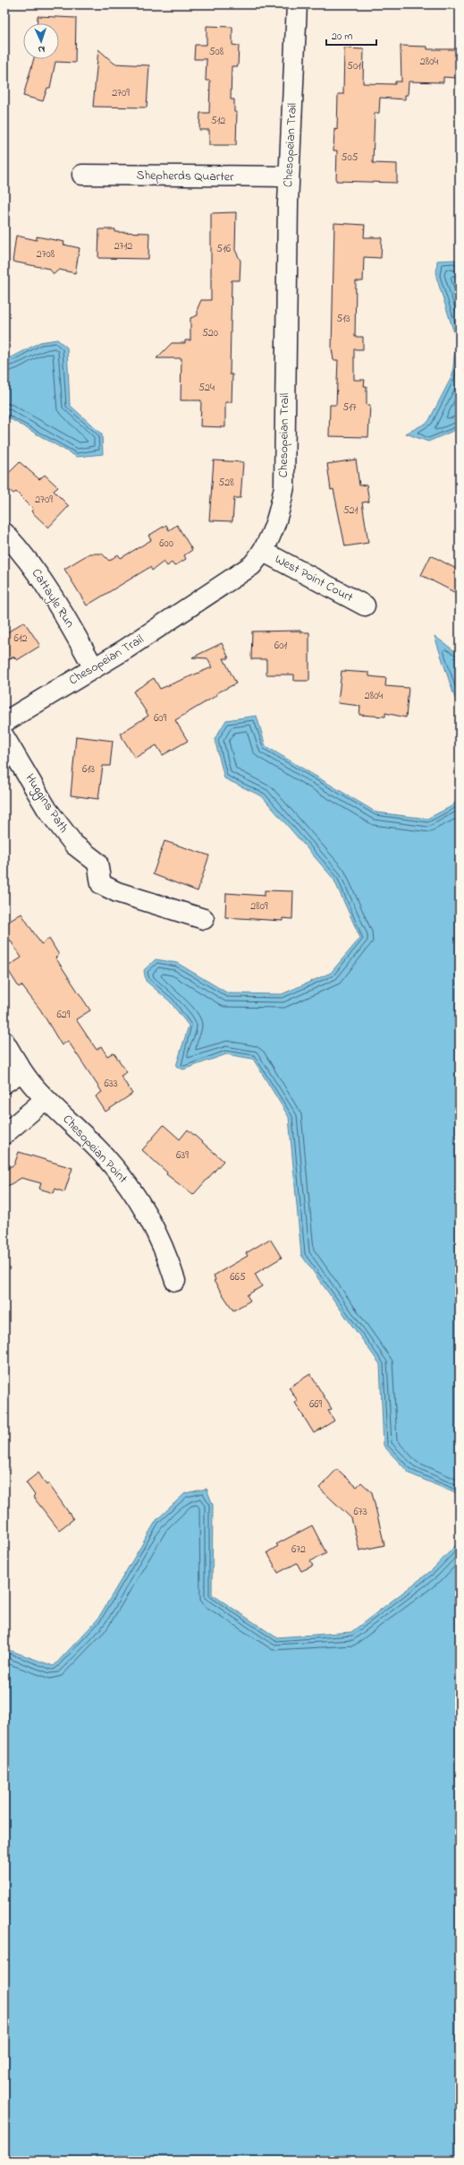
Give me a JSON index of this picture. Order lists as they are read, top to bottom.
{
  "streets": {
    "street": [
      "Chesopeian Trail",
      "Shepherds Quarter",
      "West Point Court",
      "Cattayle Run",
      "Huggins Path",
      "Chesopeian Point"
    ]
  },
  "crossings": [
    ["Chesopeian Trail", "Shepherds Quarter"],
    ["Chesopeian Trail", "West Point Court"],
    ["Chesopeian Trail", "Cattayle Run"]
  ],
  "house_numbers": [
    "508",
    "2804",
    "501",
    "2709",
    "512",
    "505",
    "2712",
    "516",
    "2708",
    "513",
    "520",
    "524",
    "517",
    "528",
    "2709",
    "521",
    "600",
    "612",
    "601",
    "2804",
    "609",
    "613",
    "2809",
    "629",
    "633",
    "639",
    "665",
    "669",
    "673",
    "672"
  ],
  "scale_bar": "20 m",
  "north": "bottom"
}
